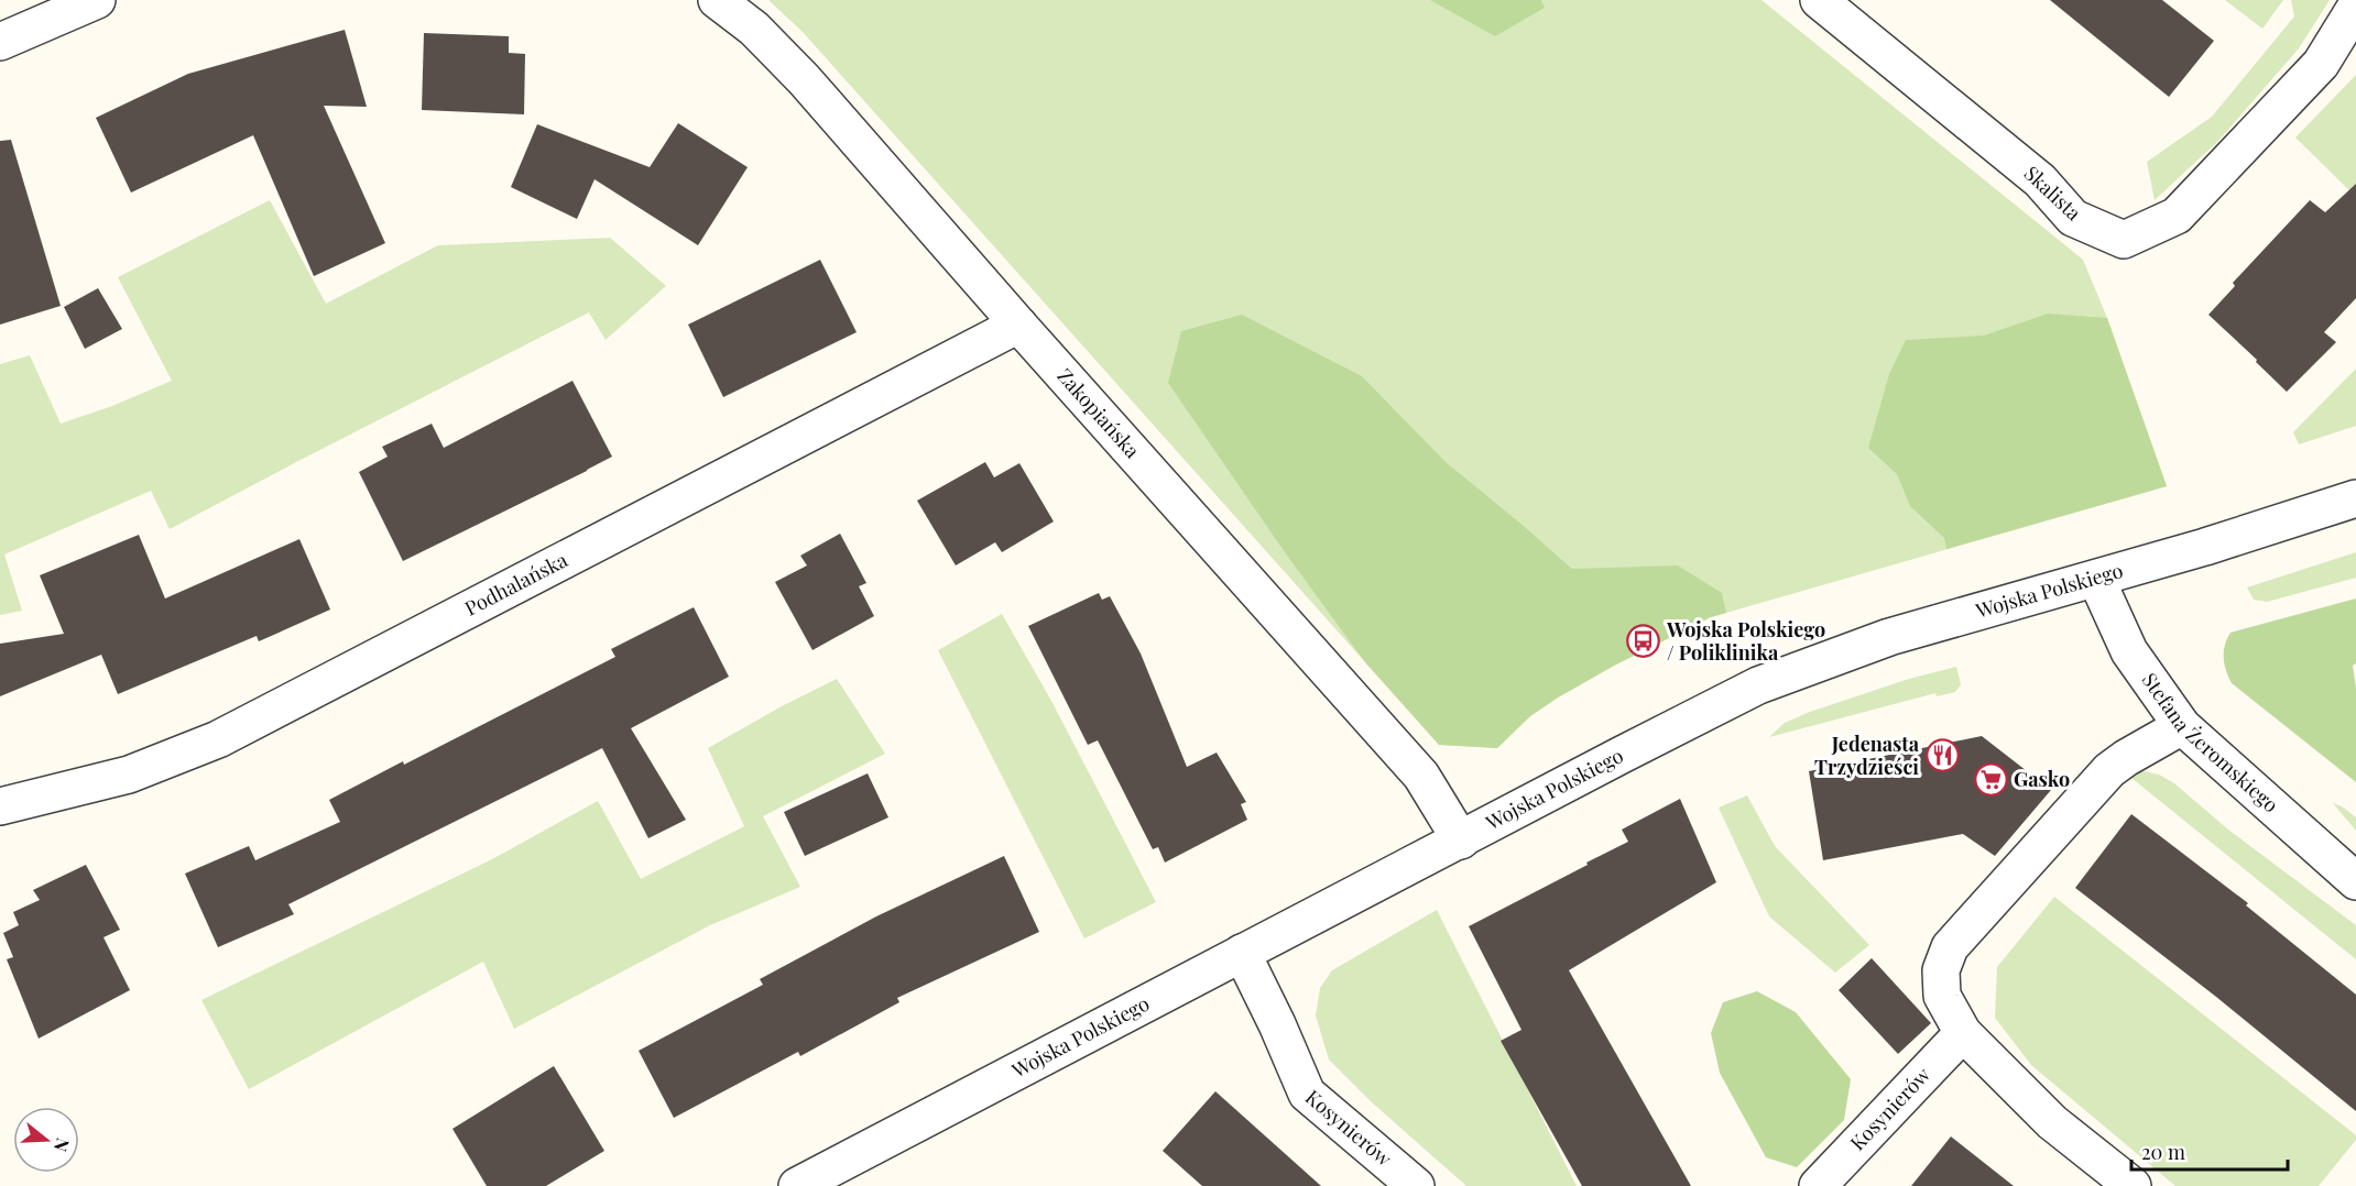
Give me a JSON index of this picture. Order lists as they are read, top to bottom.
{
  "streets": {
    "street": [
      "Skalista",
      "Zakopiańska",
      "Podhalańska",
      "Wojska Polskiego",
      "Stefana Żeromskiego",
      "Kosynierów"
    ]
  },
  "crossings": [
    ["Zakopiańska", "Podhalańska"],
    ["Zakopiańska", "Wojska Polskiego"],
    ["Wojska Polskiego", "Stefana Żeromskiego"],
    ["Wojska Polskiego", "Kosynierów"]
  ],
  "places": {
    "bus stop": ["Wojska Polskiego / Poliklinika"],
    "restaurant": ["Jedenasta Trzydzieści"],
    "supermarket": ["Gasko"]
  },
  "scale_bar": "20 m",
  "north": "right"
}
